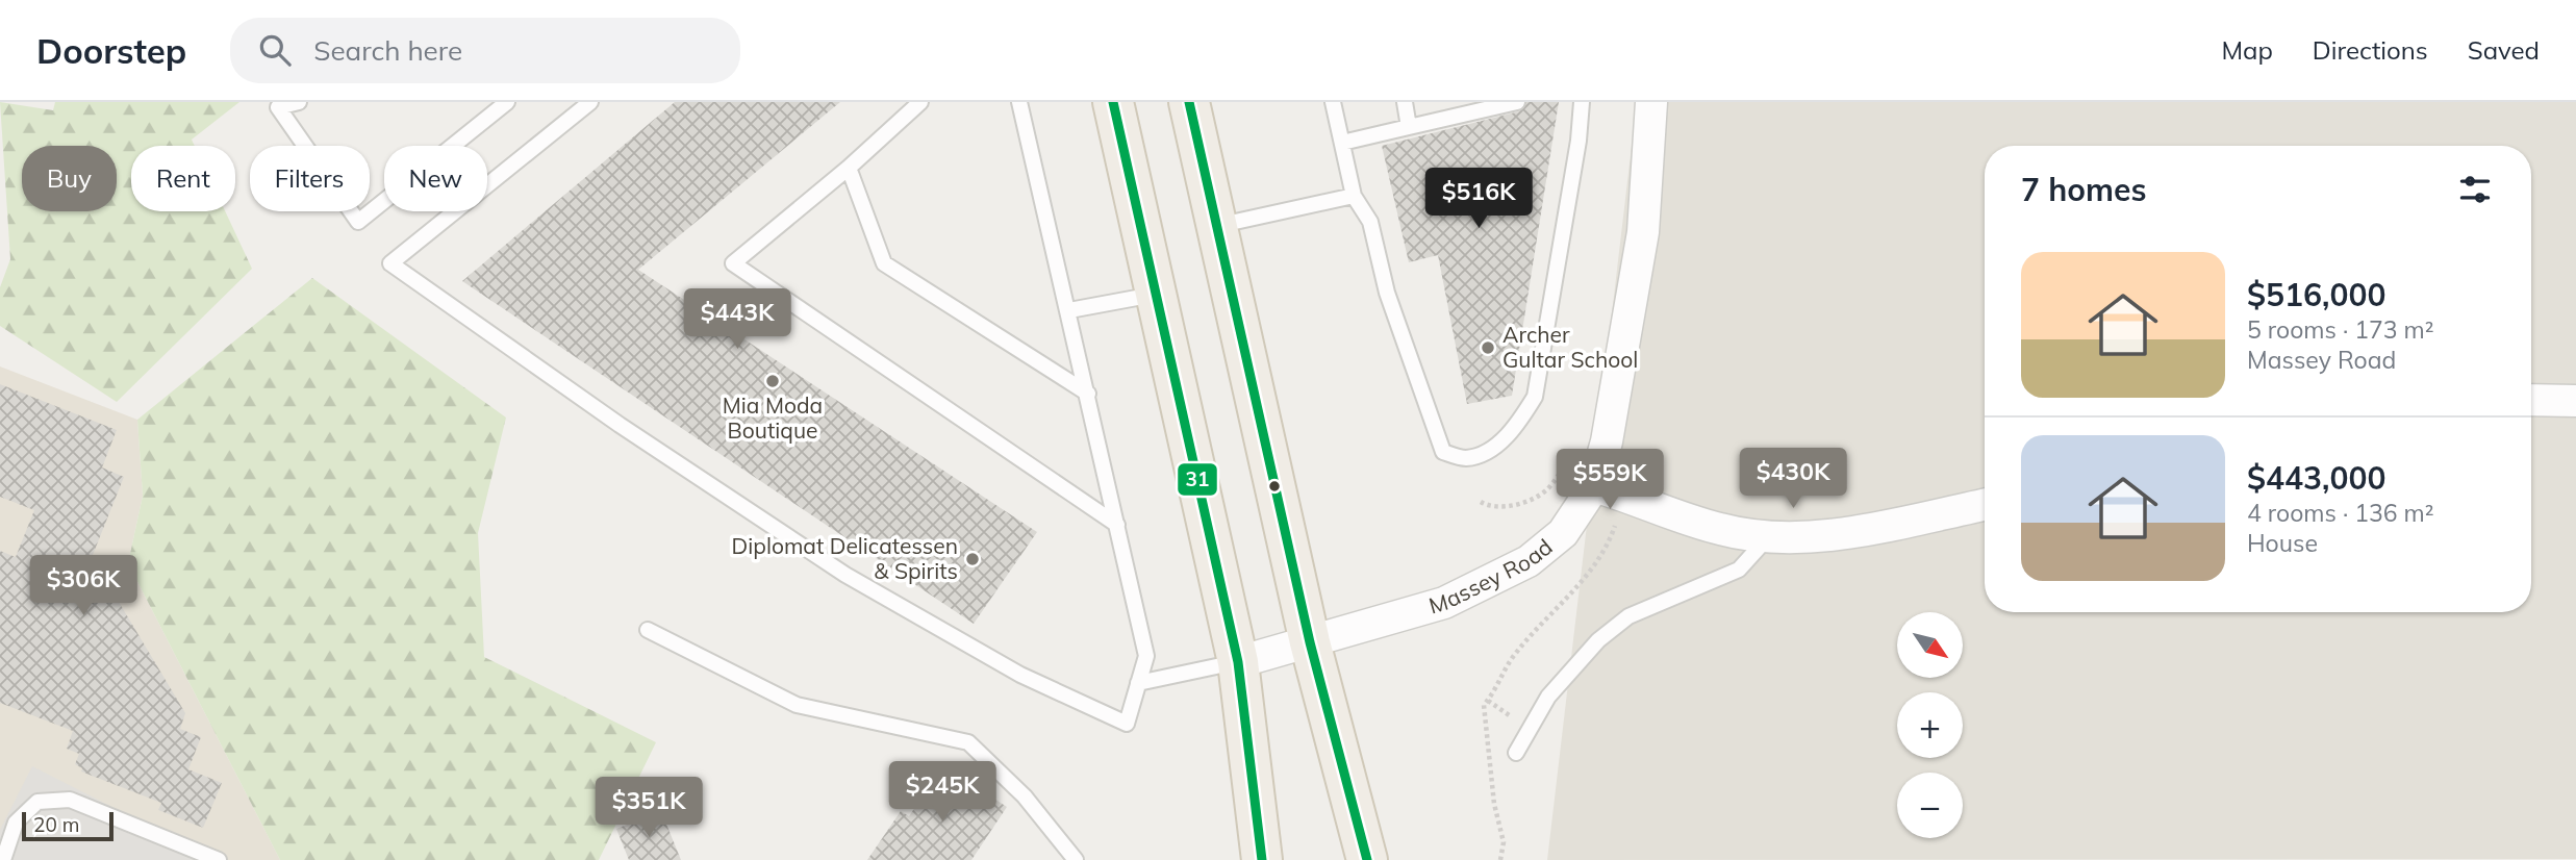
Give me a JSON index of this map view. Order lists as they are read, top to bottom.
{
  "streets": {
    "street": ["Massey Road"]
  },
  "places": ["Archer Gultar School", "Mia Moda Boutique", "Diplomat Delicatessen & Spirits"],
  "lines": ["transit line 31"],
  "scale_bar": "20 m",
  "north": "bottom right",
  "page": {
    "header": "Doorstep",
    "search": "Search here",
    "nav": ["Map", "Directions", "Saved"],
    "chip": [
      "Buy",
      "Rent",
      "Filters",
      "New"
    ],
    "heading": "7 homes",
    "price": [
      "$516K",
      "$443K",
      "$430K",
      "$559K",
      "$306K",
      "$245K",
      "$351K"
    ],
    "list": [
      {
        "name": "$516,000",
        "note": "5 rooms · 173 m² · Massey Road"
      },
      {
        "name": "$443,000",
        "note": "4 rooms · 136 m² · House"
      }
    ],
    "map_buttons": ["+", "−"],
    "scale": "20 m"
  }
}
